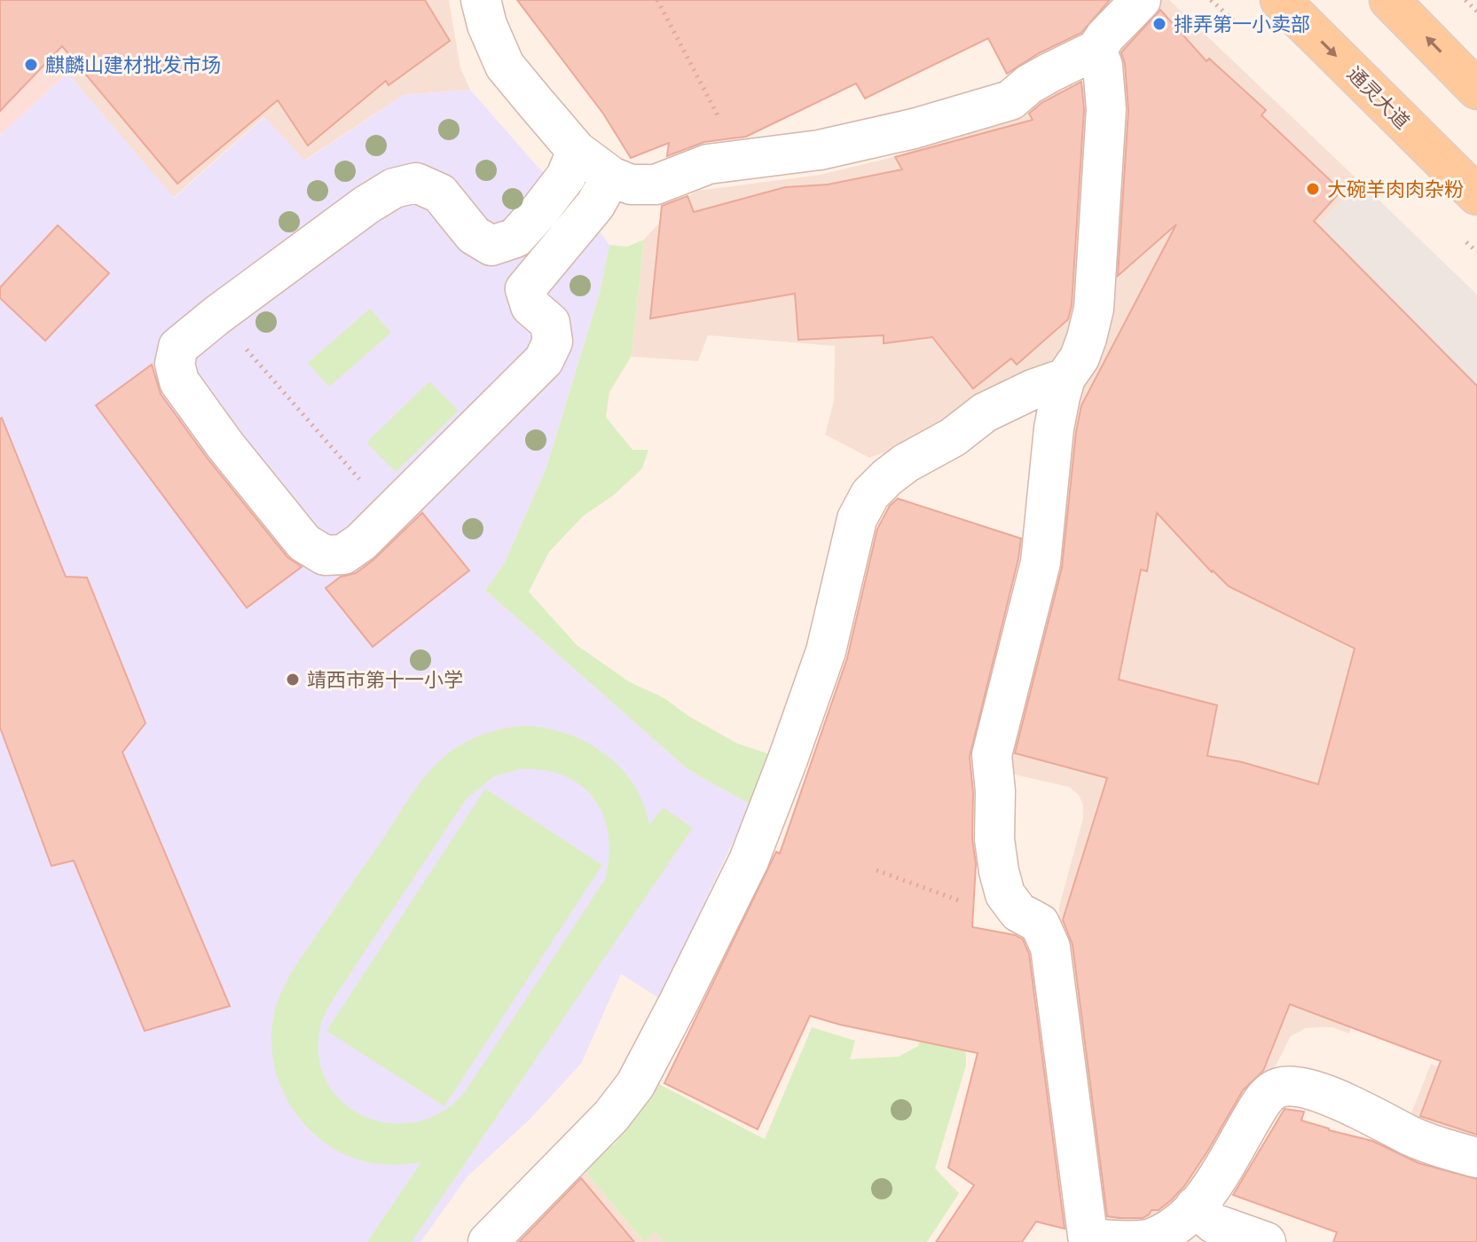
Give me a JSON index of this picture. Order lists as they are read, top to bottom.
{
  "streets": {
    "main road": ["通灵大道"]
  },
  "places": [
    "排弄第一小卖部",
    "麒麟山建材批发市场",
    "大碗羊肉肉杂粉",
    "靖西市第十一小学"
  ]
}
